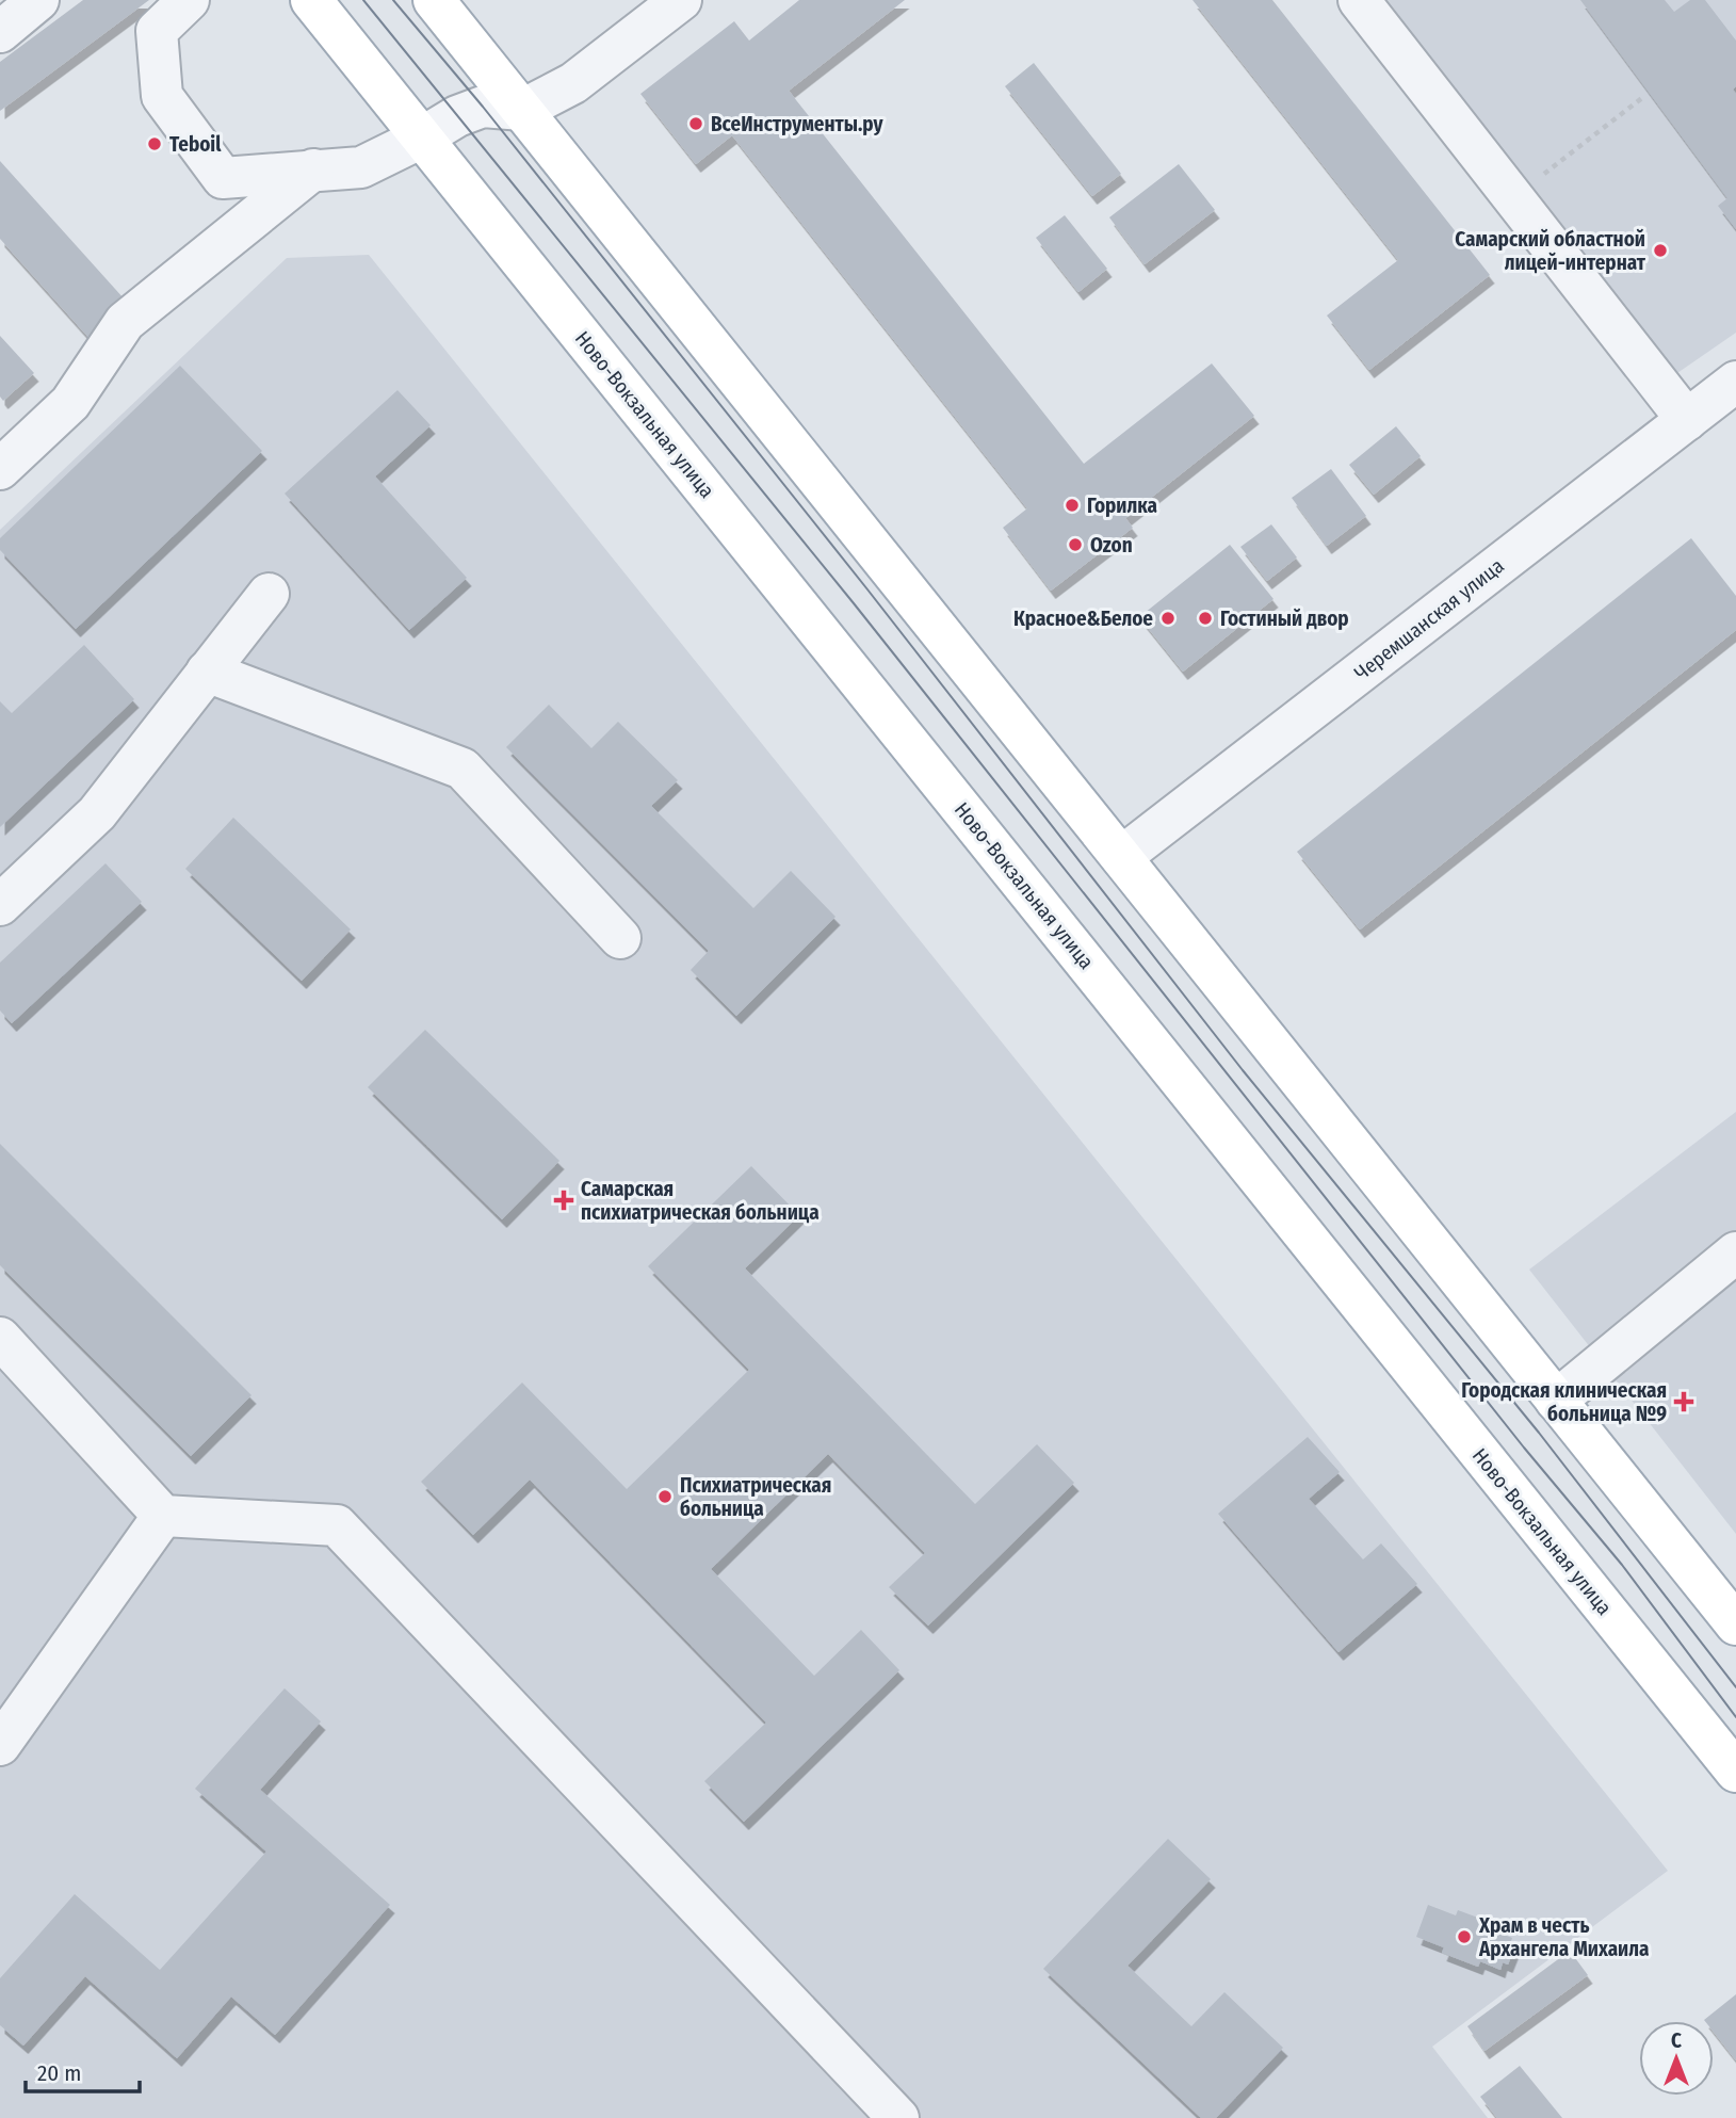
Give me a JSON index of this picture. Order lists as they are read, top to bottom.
{
  "streets": {
    "main road": ["Ново-Вокзальная улица"],
    "street": ["Черемшанская улица"]
  },
  "places": {
    "other": [
      "ВсеИнструменты.ру",
      "Teboil",
      "Самарский областной лицей-интернат",
      "Горилка",
      "Ozon",
      "Красное&Белое",
      "Гостиный двор",
      "Психиатрическая больница",
      "Храм в честь Архангела Михаила"
    ],
    "health": ["Самарская психиатрическая больница", "Городская клиническая больница №9"]
  },
  "scale_bar": "20 m",
  "north": "top"
}
